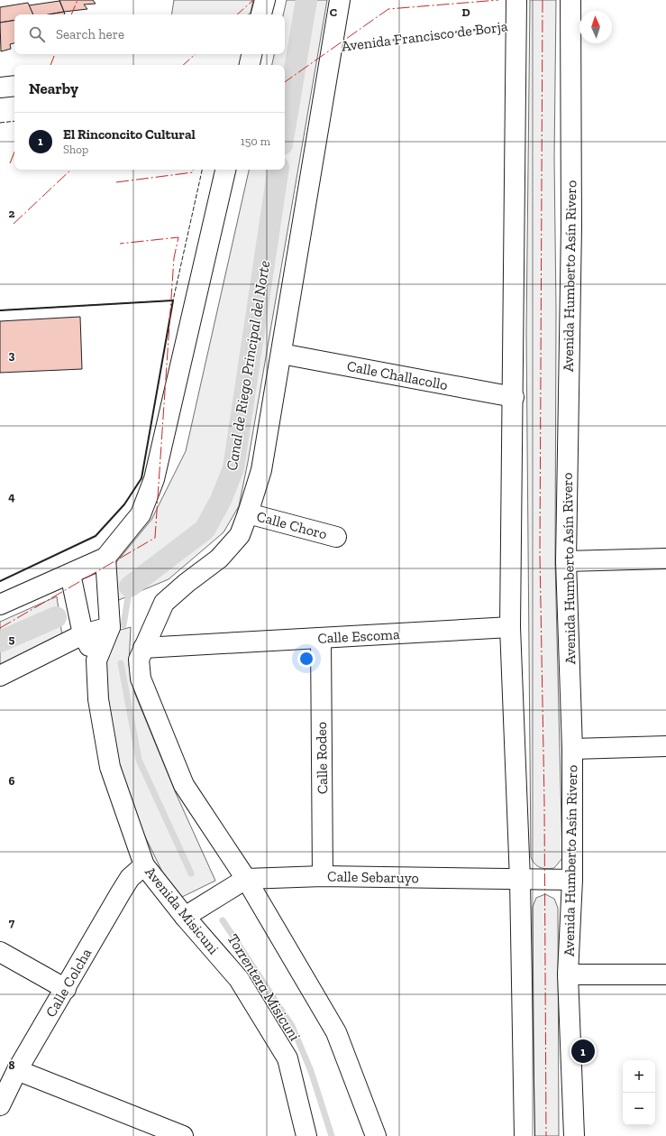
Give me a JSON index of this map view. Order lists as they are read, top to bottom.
{
  "streets": {
    "street": [
      "Avenida Humberto Asín Rivero",
      "Calle Challacollo",
      "Calle Choro",
      "Calle Escoma",
      "Calle Rodeo",
      "Calle Sebaruyo",
      "Avenida Misicuni",
      "Calle Colcha"
    ],
    "path": ["Avenida Francisco de Borja"]
  },
  "crossings": [
    ["Avenida Humberto Asín Rivero", "Calle Sebaruyo"],
    ["Calle Escoma", "Calle Rodeo"],
    ["Calle Rodeo", "Calle Sebaruyo"],
    ["Avenida Misicuni", "Calle Colcha"]
  ],
  "water": ["Canal de Riego Principal del Norte", "Torrentera Misicuni"],
  "north": "top",
  "page": {
    "search": "Search here",
    "heading": "Nearby",
    "list": [
      {
        "mark": "1",
        "name": "El Rinconcito Cultural",
        "note": "Shop",
        "value": "150 m"
      }
    ],
    "pins": "1",
    "map_buttons": ["+", "−"]
  },
  "grid": {
    "columns": ["C", "D"],
    "rows": [
      "2",
      "3",
      "4",
      "5",
      "6",
      "7",
      "8"
    ]
  }
}
